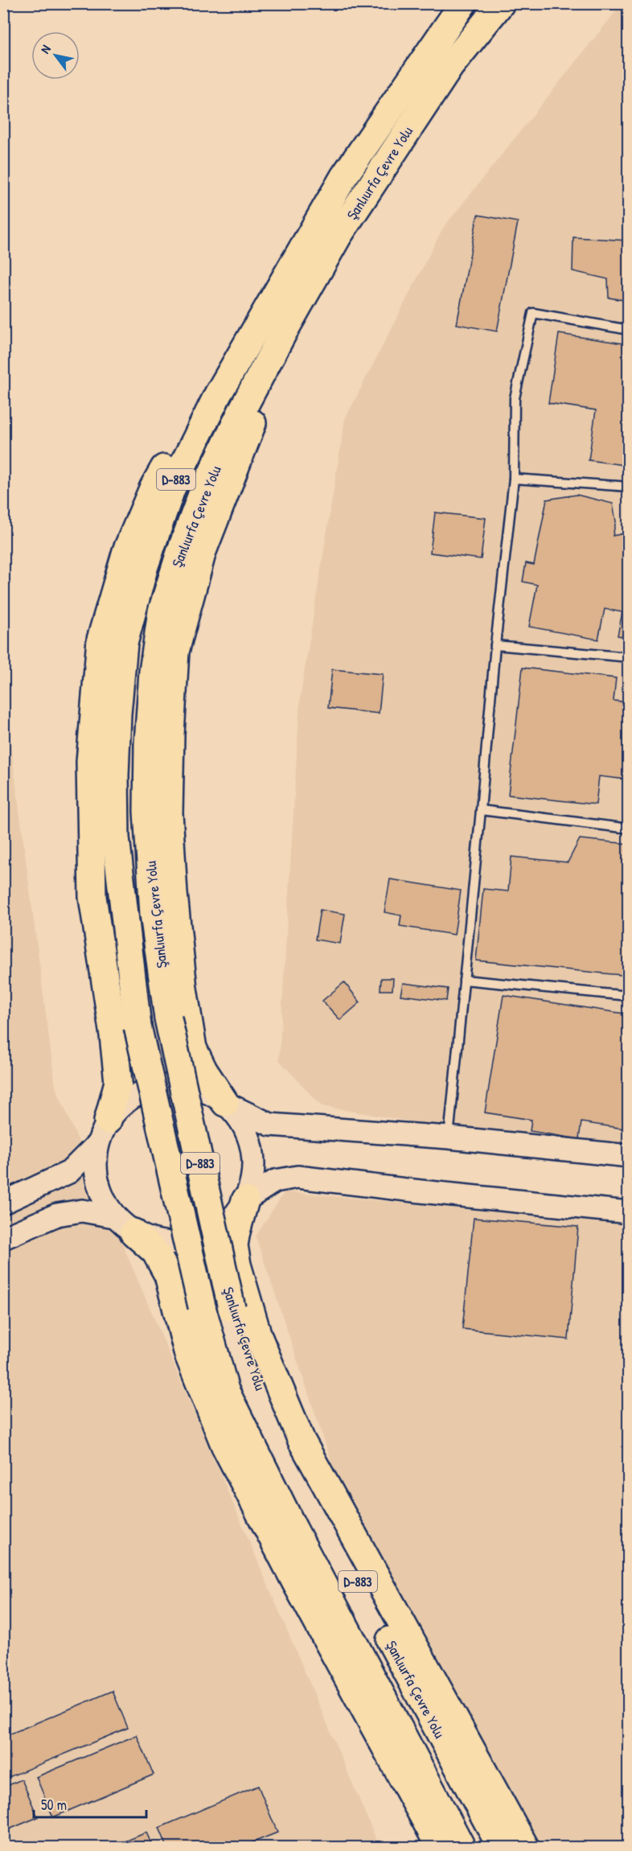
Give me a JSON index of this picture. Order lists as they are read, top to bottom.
{
  "streets": {
    "highway": ["Şanlıurfa Çevre Yolu", "D-883"]
  },
  "scale_bar": "50 m",
  "north": "top left"
}
